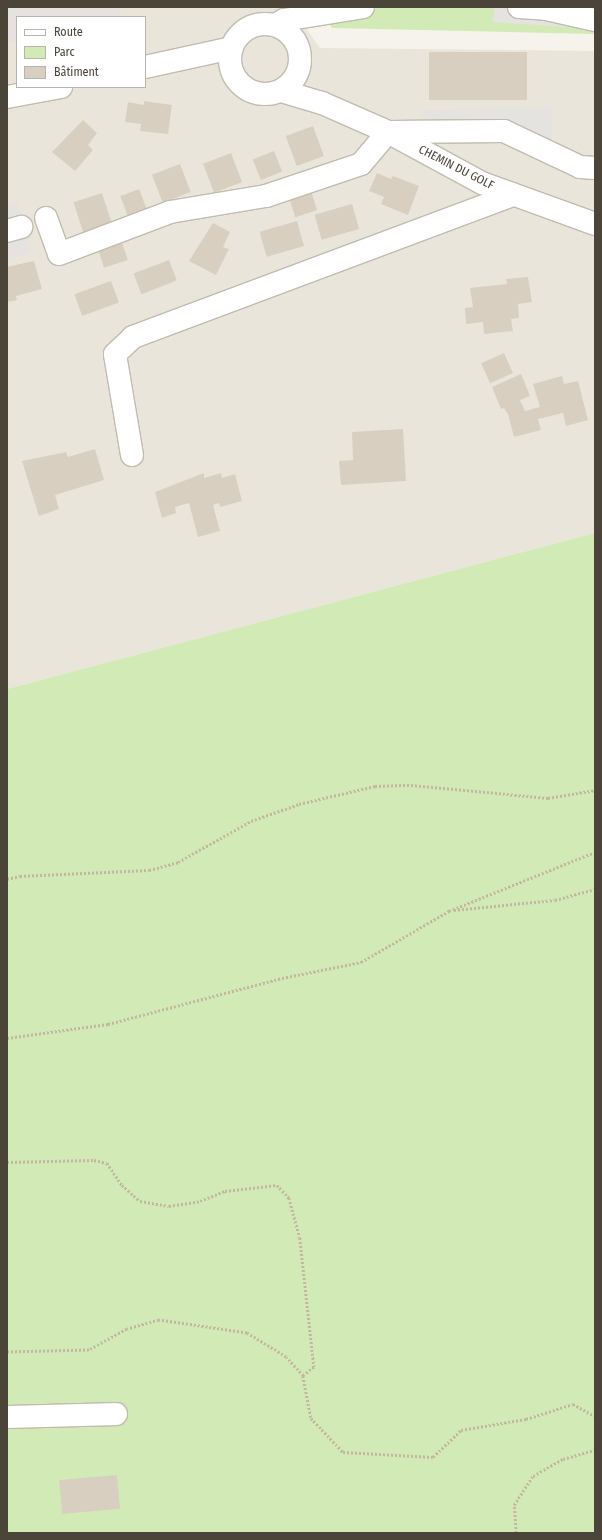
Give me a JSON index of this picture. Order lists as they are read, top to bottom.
{
  "streets": {
    "street": ["CHEMIN DU GOLF"]
  },
  "legend": ["Route", "Parc", "Bâtiment"]
}
